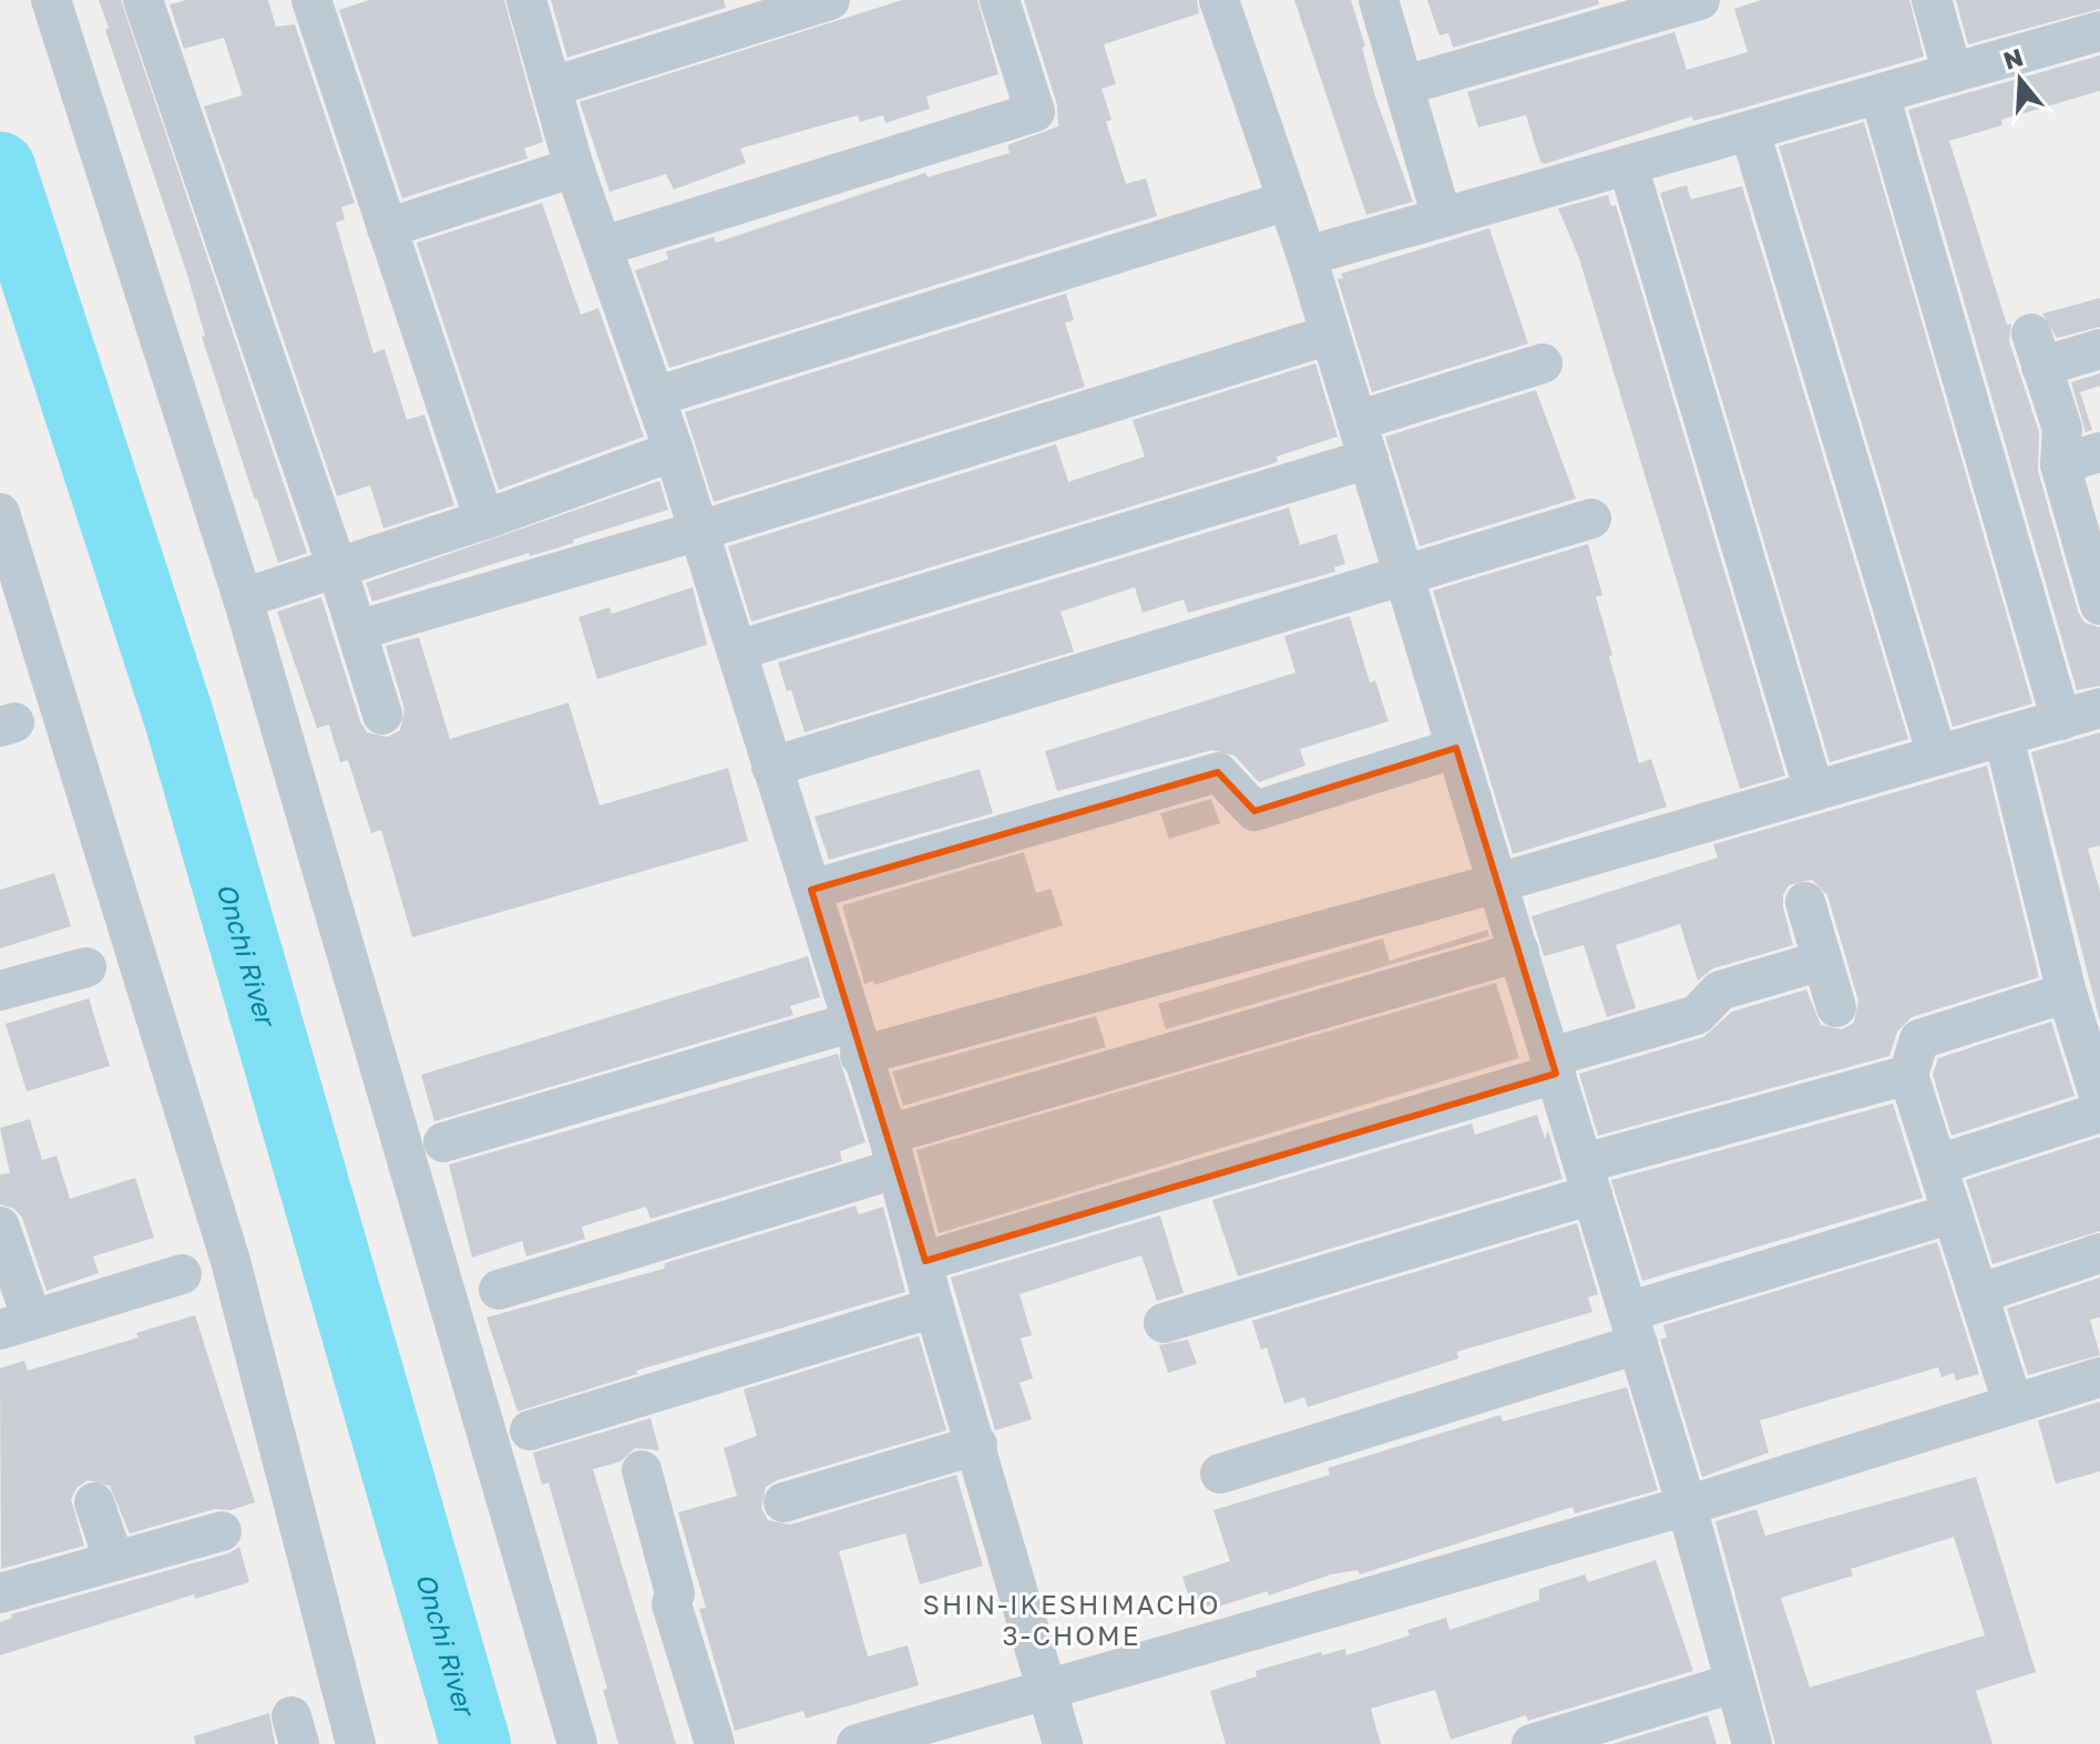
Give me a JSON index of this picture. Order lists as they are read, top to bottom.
{
  "districts": ["SHIN-IKESHIMACHO 3-CHOME"],
  "water": ["Onchi River"],
  "north": "top"
}
